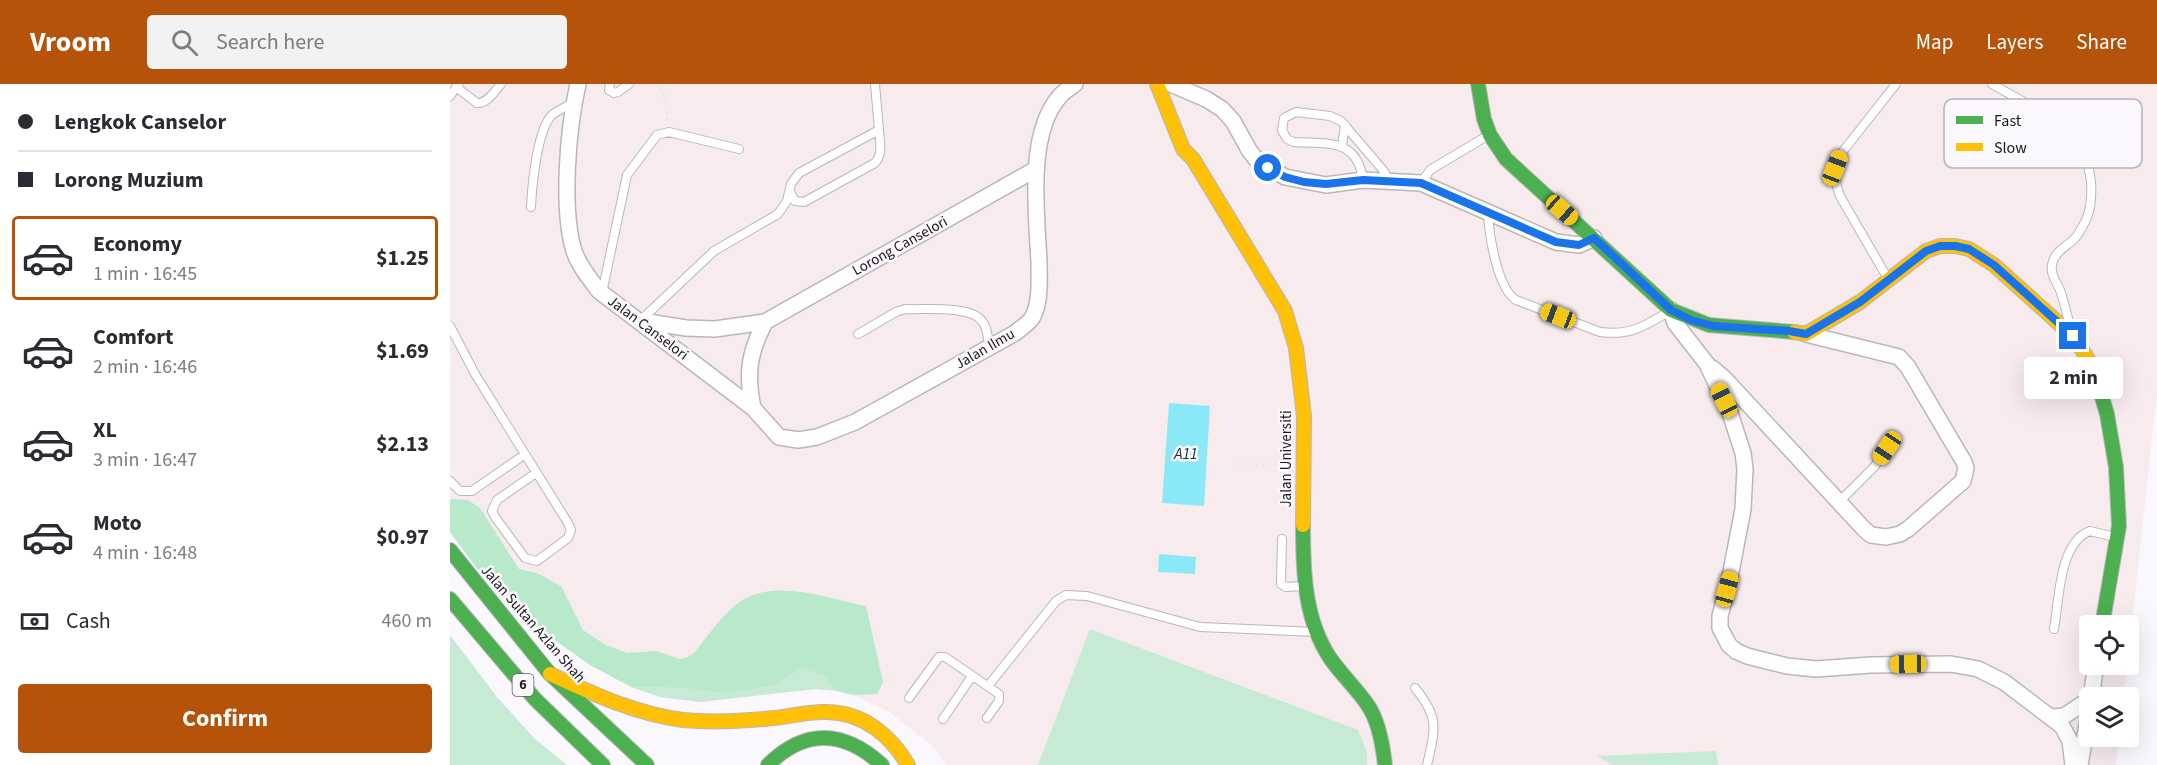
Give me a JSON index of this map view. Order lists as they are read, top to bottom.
{
  "streets": {
    "main road": ["Jalan Universiti", "Jalan Sultan Azlan Shah", "6"],
    "street": ["Lorong Canselori", "Jalan Canselori", "Jalan Ilmu"]
  },
  "crossings": [
    ["Lorong Canselori", "Jalan Canselori"],
    ["Lorong Canselori", "Jalan Ilmu"],
    ["Jalan Canselori", "Jalan Ilmu"]
  ],
  "water": ["A11"],
  "legend": ["Fast", "Slow"],
  "page": {
    "header": "Vroom",
    "search": "Search here",
    "nav": ["Map", "Layers", "Share"],
    "banner": ["Lengkok Canselor", "Lorong Muzium"],
    "list": [
      {
        "name": "Economy",
        "note": "1 min · 16:45",
        "value": "$1.25"
      },
      {
        "name": "Comfort",
        "note": "2 min · 16:46",
        "value": "$1.69"
      },
      {
        "name": "XL",
        "note": "3 min · 16:47",
        "value": "$2.13"
      },
      {
        "name": "Moto",
        "note": "4 min · 16:48",
        "value": "$0.97"
      }
    ],
    "bubble": "2 min",
    "pay": ["Cash", "460 m"],
    "buttons": "Confirm"
  }
}
